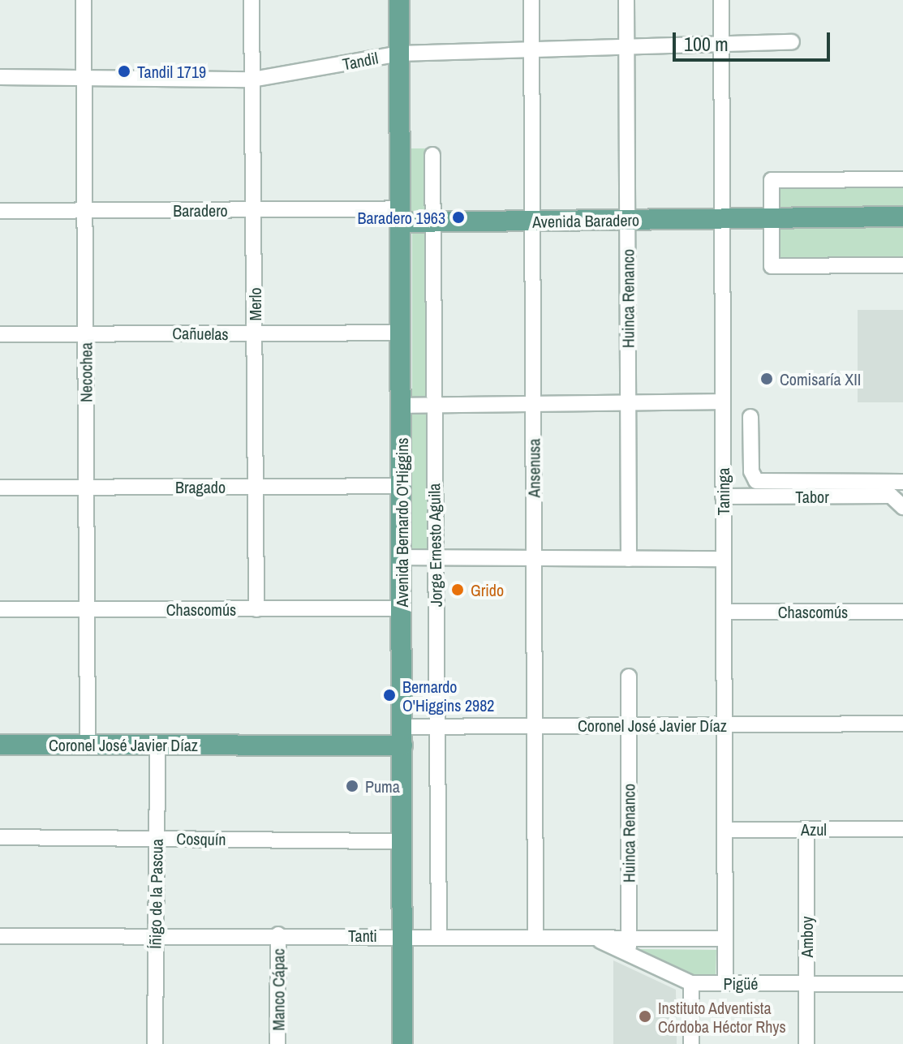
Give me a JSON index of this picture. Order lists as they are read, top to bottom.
{
  "streets": {
    "main road": ["Avenida Baradero", "Avenida Bernardo O'Higgins", "Coronel José Javier Díaz"],
    "street": [
      "Tandil",
      "Baradero",
      "Huinca Renanco",
      "Merlo",
      "Cañuelas",
      "Necochea",
      "Ansenusa",
      "Bragado",
      "Taninga",
      "Tabor",
      "Jorge Ernesto Aguila",
      "Chascomús",
      "Azul",
      "Cosquín",
      "Íñigo de la Pascua",
      "Tanti",
      "Amboy",
      "Pigüé",
      "Manco Cápac"
    ]
  },
  "crossings": [
    ["Tandil", "Huinca Renanco"],
    ["Tandil", "Merlo"],
    ["Tandil", "Necochea"],
    ["Tandil", "Ansenusa"],
    ["Tandil", "Taninga"],
    ["Tandil", "Avenida Bernardo O'Higgins"],
    ["Baradero", "Avenida Baradero"],
    ["Baradero", "Merlo"],
    ["Baradero", "Necochea"],
    ["Baradero", "Avenida Bernardo O'Higgins"],
    ["Avenida Baradero", "Huinca Renanco"],
    ["Avenida Baradero", "Ansenusa"],
    ["Avenida Baradero", "Taninga"],
    ["Avenida Baradero", "Avenida Bernardo O'Higgins"],
    ["Avenida Baradero", "Jorge Ernesto Aguila"],
    ["Huinca Renanco", "Coronel José Javier Díaz"],
    ["Huinca Renanco", "Tanti"],
    ["Huinca Renanco", "Pigüé"],
    ["Merlo", "Cañuelas"],
    ["Merlo", "Bragado"],
    ["Merlo", "Chascomús"],
    ["Cañuelas", "Necochea"],
    ["Cañuelas", "Avenida Bernardo O'Higgins"],
    ["Necochea", "Bragado"],
    ["Necochea", "Chascomús"],
    ["Necochea", "Coronel José Javier Díaz"],
    ["Ansenusa", "Coronel José Javier Díaz"],
    ["Ansenusa", "Tanti"],
    ["Bragado", "Avenida Bernardo O'Higgins"],
    ["Taninga", "Tabor"],
    ["Taninga", "Chascomús"],
    ["Taninga", "Coronel José Javier Díaz"],
    ["Taninga", "Azul"],
    ["Taninga", "Tanti"],
    ["Taninga", "Pigüé"],
    ["Avenida Bernardo O'Higgins", "Chascomús"],
    ["Avenida Bernardo O'Higgins", "Coronel José Javier Díaz"],
    ["Avenida Bernardo O'Higgins", "Cosquín"],
    ["Avenida Bernardo O'Higgins", "Tanti"],
    ["Jorge Ernesto Aguila", "Coronel José Javier Díaz"],
    ["Jorge Ernesto Aguila", "Tanti"],
    ["Coronel José Javier Díaz", "Íñigo de la Pascua"],
    ["Azul", "Amboy"],
    ["Cosquín", "Íñigo de la Pascua"],
    ["Íñigo de la Pascua", "Tanti"],
    ["Tanti", "Pigüé"],
    ["Tanti", "Manco Cápac"],
    ["Amboy", "Pigüé"]
  ],
  "places": [
    "Tandil 1719",
    "Baradero 1963",
    "Comisaría XII",
    "Grido",
    "Bernardo O'Higgins 2982",
    "Puma",
    "Instituto Adventista Córdoba Héctor Rhys"
  ],
  "scale_bar": "100 m"
}
